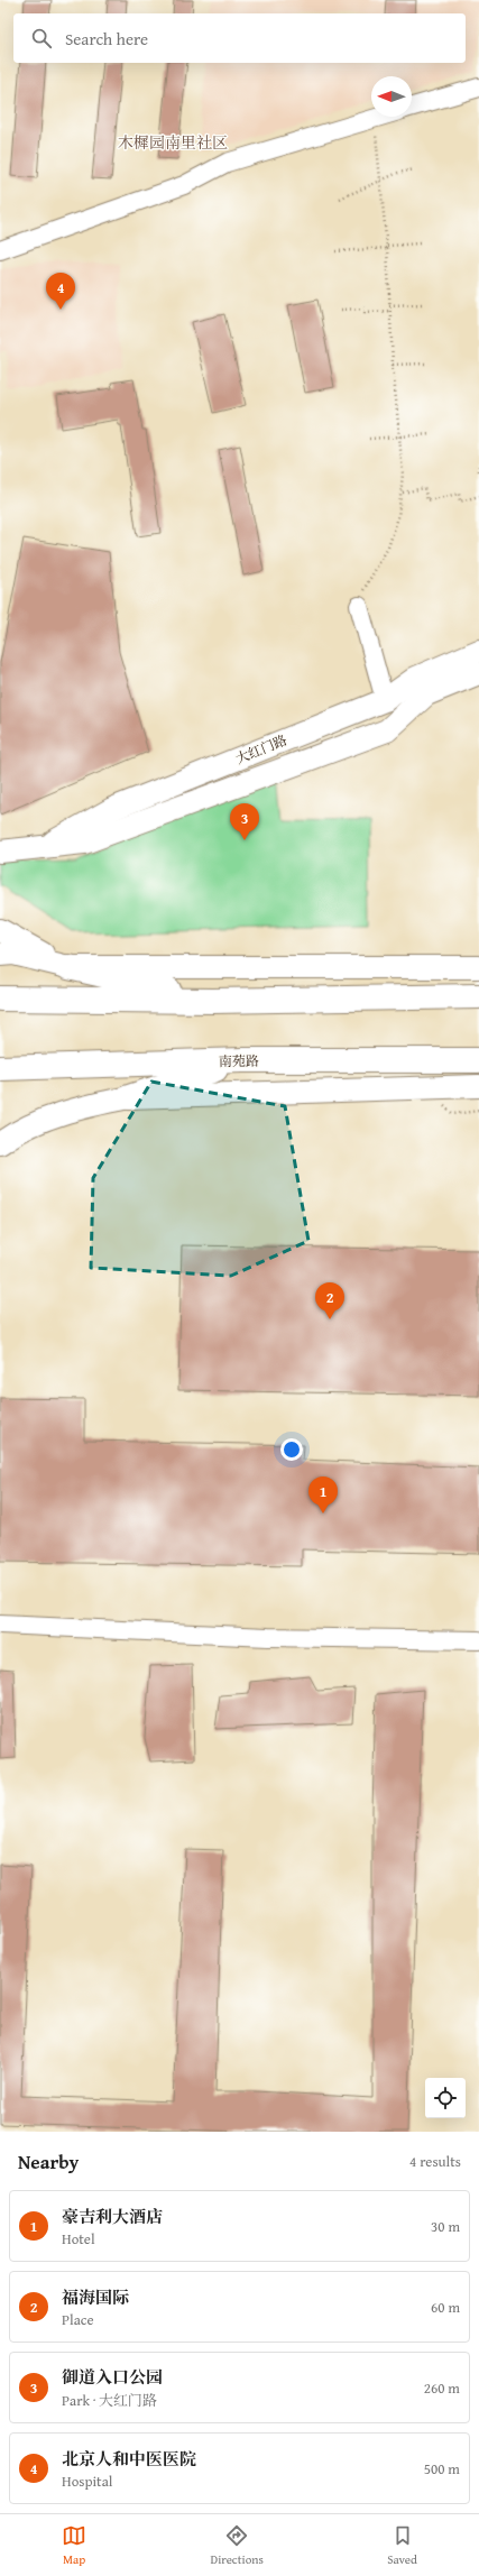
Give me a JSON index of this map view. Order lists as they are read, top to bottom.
{
  "streets": {
    "highway": ["南苑路"],
    "street": ["大红门路"]
  },
  "districts": ["木樨园南里社区"],
  "north": "left",
  "page": {
    "search": "Search here",
    "pins": [
      "4",
      "3",
      "2",
      "1"
    ],
    "heading": ["Nearby", "4 results"],
    "list": [
      {
        "mark": "1",
        "name": "豪吉利大酒店",
        "note": "Hotel",
        "value": "30 m"
      },
      {
        "mark": "2",
        "name": "福海国际",
        "note": "Place",
        "value": "60 m"
      },
      {
        "mark": "3",
        "name": "御道入口公园",
        "note": "Park · 大红门路",
        "value": "260 m"
      },
      {
        "mark": "4",
        "name": "北京人和中医医院",
        "note": "Hospital",
        "value": "500 m"
      }
    ],
    "nav": ["Map", "Directions", "Saved"]
  }
}
